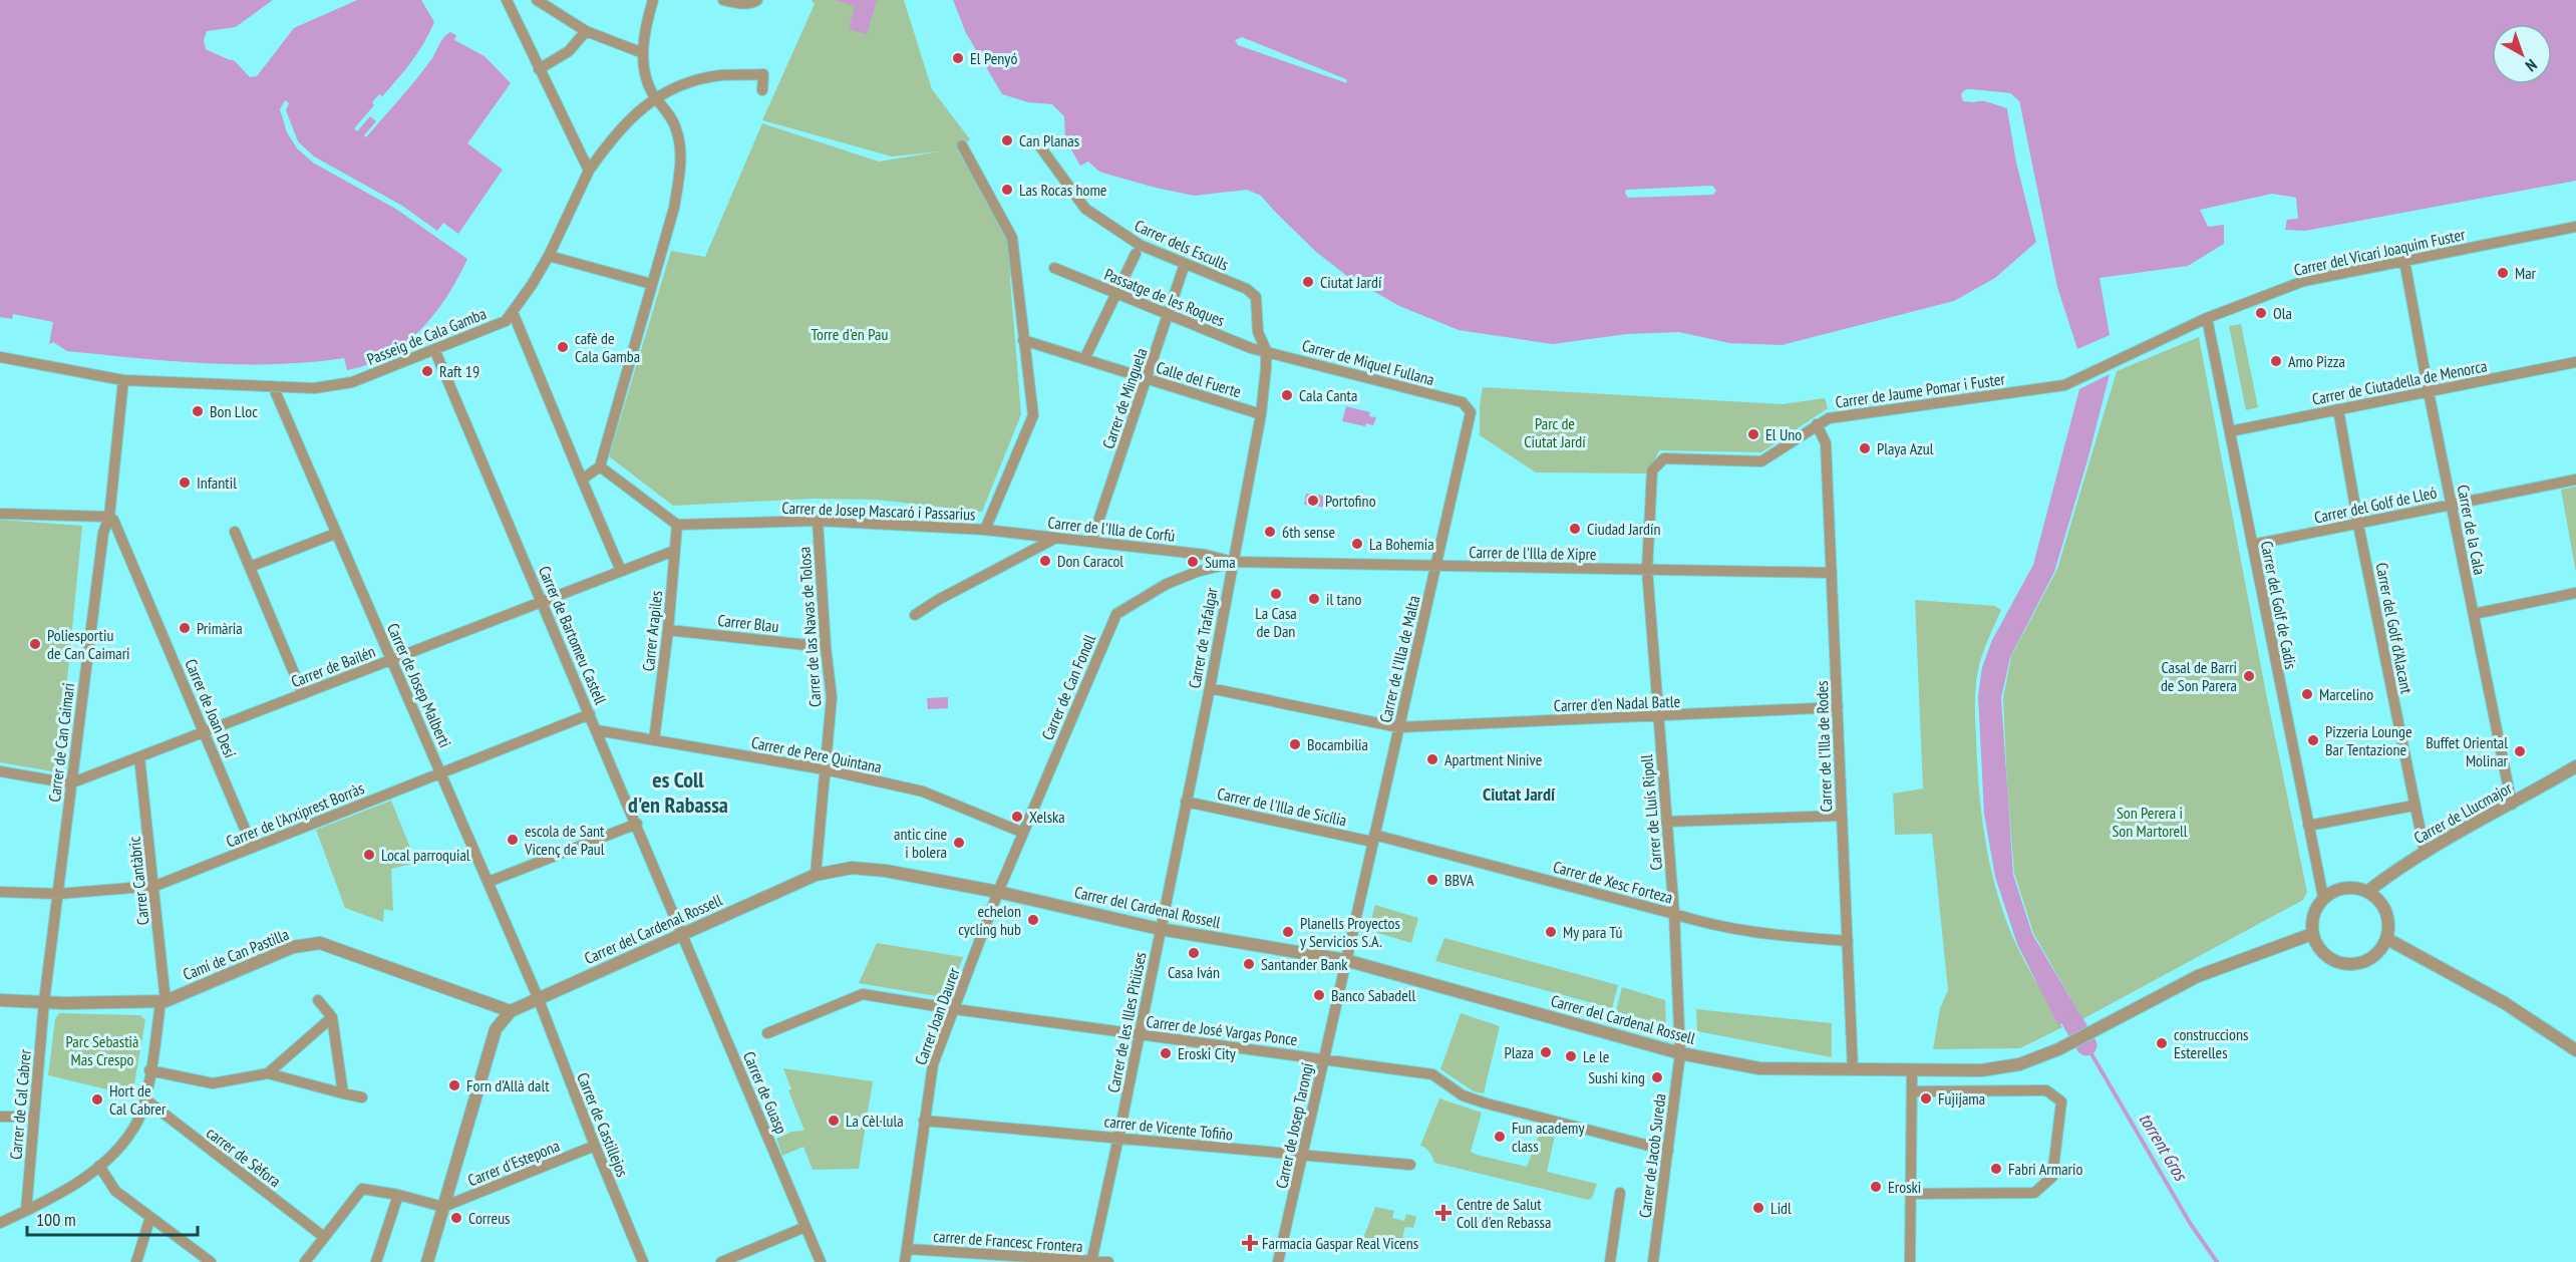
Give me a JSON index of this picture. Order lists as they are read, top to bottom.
{
  "streets": {
    "street": [
      "Carrer dels Esculls",
      "Carrer del Vicari Joaquim Fuster",
      "Passatge de les Roques",
      "Passeig de Cala Gamba",
      "Carrer de Miquel Fullana",
      "Calle del Fuerte",
      "Carrer de Ciutadella de Menorca",
      "Carrer de Jaume Pomar i Fuster",
      "Carrer de Minguela",
      "Carrer del Golf de Lleó",
      "Carrer de Josep Mascaró i Passarius",
      "Carrer de l'Illa de Corfú",
      "Carrer de la Cala",
      "Carrer de l'Illa de Xipre",
      "Carrer del Golf de Cadis",
      "Carrer Blau",
      "Carrer de las Navas de Tolosa",
      "Carrer del Golf d'Alacant",
      "Carrer Arapiles",
      "Carrer de Bartomeu Castell",
      "Carrer de Trafalgar",
      "Carrer de l'Illa de Malta",
      "Carrer de Bailén",
      "Carrer de Josep Malberti",
      "Carrer de Can Fonoll",
      "Carrer d'en Nadal Batle",
      "Carrer de Joan Desí",
      "Carrer de Can Caimari",
      "Carrer de l'Illa de Rodes",
      "Carrer de Pere Quintana",
      "Carrer de l'Illa de Sicília",
      "Carrer de Lluís Ripoll",
      "Carrer de Llucmajor",
      "Carrer de l'Arxiprest Borràs",
      "Carrer Cantàbric",
      "Carrer de Xesc Forteza",
      "Carrer del Cardenal Rossell",
      "Camí de Can Pastilla",
      "Carrer Joan Daurer",
      "Carrer de les Illes Pitiüses",
      "Carrer de José Vargas Ponce",
      "Carrer de Guasp",
      "Carrer de Cal Cabrer",
      "Carrer de Castillejos",
      "Carrer de Josep Tarongí",
      "carrer de Vicente Tofiño",
      "Carrer de Jacob Sureda",
      "carrer de Sèfora",
      "Carrer d'Estepona",
      "carrer de Francesc Frontera"
    ]
  },
  "crossings": [
    ["Carrer dels Esculls", "Passatge de les Roques"],
    ["Carrer dels Esculls", "Carrer de Miquel Fullana"],
    ["Carrer dels Esculls", "Carrer de Minguela"],
    ["Carrer dels Esculls", "Carrer de Trafalgar"],
    ["Carrer del Vicari Joaquim Fuster", "Carrer de Jaume Pomar i Fuster"],
    ["Carrer del Vicari Joaquim Fuster", "Carrer de la Cala"],
    ["Carrer del Vicari Joaquim Fuster", "Carrer del Golf de Cadis"],
    ["Passatge de les Roques", "Carrer de Miquel Fullana"],
    ["Passatge de les Roques", "Carrer de Minguela"],
    ["Passatge de les Roques", "Carrer de Trafalgar"],
    ["Passeig de Cala Gamba", "Carrer de Bartomeu Castell"],
    ["Passeig de Cala Gamba", "Carrer de Josep Malberti"],
    ["Passeig de Cala Gamba", "Carrer de Can Caimari"],
    ["Carrer de Miquel Fullana", "Carrer de Trafalgar"],
    ["Carrer de Miquel Fullana", "Carrer de l'Illa de Malta"],
    ["Calle del Fuerte", "Carrer de Minguela"],
    ["Calle del Fuerte", "Carrer de Josep Mascaró i Passarius"],
    ["Calle del Fuerte", "Carrer de Trafalgar"],
    ["Carrer de Ciutadella de Menorca", "Carrer de la Cala"],
    ["Carrer de Ciutadella de Menorca", "Carrer del Golf de Cadis"],
    ["Carrer de Ciutadella de Menorca", "Carrer del Golf d'Alacant"],
    ["Carrer de Jaume Pomar i Fuster", "Carrer de l'Illa de Rodes"],
    ["Carrer de Jaume Pomar i Fuster", "Carrer de Lluís Ripoll"],
    ["Carrer de Minguela", "Carrer de l'Illa de Corfú"],
    ["Carrer del Golf de Lleó", "Carrer de la Cala"],
    ["Carrer del Golf de Lleó", "Carrer del Golf de Cadis"],
    ["Carrer del Golf de Lleó", "Carrer del Golf d'Alacant"],
    ["Carrer de Josep Mascaró i Passarius", "Carrer de l'Illa de Corfú"],
    ["Carrer de Josep Mascaró i Passarius", "Carrer de las Navas de Tolosa"],
    ["Carrer de Josep Mascaró i Passarius", "Carrer Arapiles"],
    ["Carrer de l'Illa de Corfú", "Carrer de l'Illa de Xipre"],
    ["Carrer de l'Illa de Corfú", "Carrer de Trafalgar"],
    ["Carrer de l'Illa de Corfú", "Carrer de Can Fonoll"],
    ["Carrer de la Cala", "Carrer de Llucmajor"],
    ["Carrer de l'Illa de Xipre", "Carrer de Trafalgar"],
    ["Carrer de l'Illa de Xipre", "Carrer de l'Illa de Malta"],
    ["Carrer de l'Illa de Xipre", "Carrer de Can Fonoll"],
    ["Carrer de l'Illa de Xipre", "Carrer de l'Illa de Rodes"],
    ["Carrer de l'Illa de Xipre", "Carrer de Lluís Ripoll"],
    ["Carrer del Golf de Cadis", "Carrer de Llucmajor"],
    ["Carrer del Golf de Cadis", "Carrer del Cardenal Rossell"],
    ["Carrer Blau", "Carrer de las Navas de Tolosa"],
    ["Carrer Blau", "Carrer Arapiles"],
    ["Carrer de las Navas de Tolosa", "Carrer de Pere Quintana"],
    ["Carrer de las Navas de Tolosa", "Carrer del Cardenal Rossell"],
    ["Carrer del Golf d'Alacant", "Carrer de Llucmajor"],
    ["Carrer Arapiles", "Carrer de Bailén"],
    ["Carrer Arapiles", "Carrer de Pere Quintana"],
    ["Carrer de Bartomeu Castell", "Carrer de Bailén"],
    ["Carrer de Bartomeu Castell", "Carrer de Pere Quintana"],
    ["Carrer de Bartomeu Castell", "Carrer de l'Arxiprest Borràs"],
    ["Carrer de Bartomeu Castell", "Carrer del Cardenal Rossell"],
    ["Carrer de Bartomeu Castell", "Carrer de Guasp"],
    ["Carrer de Trafalgar", "Carrer de Can Fonoll"],
    ["Carrer de Trafalgar", "Carrer d'en Nadal Batle"],
    ["Carrer de Trafalgar", "Carrer de l'Illa de Sicília"],
    ["Carrer de Trafalgar", "Carrer del Cardenal Rossell"],
    ["Carrer de Trafalgar", "Carrer de les Illes Pitiüses"],
    ["Carrer de l'Illa de Malta", "Carrer d'en Nadal Batle"],
    ["Carrer de l'Illa de Malta", "Carrer de l'Illa de Sicília"],
    ["Carrer de l'Illa de Malta", "Carrer de Xesc Forteza"],
    ["Carrer de l'Illa de Malta", "Carrer del Cardenal Rossell"],
    ["Carrer de l'Illa de Malta", "Carrer de Josep Tarongí"],
    ["Carrer de Bailén", "Carrer de Josep Malberti"],
    ["Carrer de Bailén", "Carrer de Joan Desí"],
    ["Carrer de Bailén", "Carrer de Can Caimari"],
    ["Carrer de Bailén", "Carrer Cantàbric"],
    ["Carrer de Josep Malberti", "Carrer de l'Arxiprest Borràs"],
    ["Carrer de Josep Malberti", "Carrer del Cardenal Rossell"],
    ["Carrer de Josep Malberti", "Carrer de Castillejos"],
    ["Carrer de Can Fonoll", "Carrer de Pere Quintana"],
    ["Carrer de Can Fonoll", "Carrer del Cardenal Rossell"],
    ["Carrer de Can Fonoll", "Carrer Joan Daurer"],
    ["Carrer d'en Nadal Batle", "Carrer de l'Illa de Rodes"],
    ["Carrer d'en Nadal Batle", "Carrer de Lluís Ripoll"],
    ["Carrer de Joan Desí", "Carrer de Can Caimari"],
    ["Carrer de Joan Desí", "Carrer de l'Arxiprest Borràs"],
    ["Carrer de Can Caimari", "Carrer de l'Arxiprest Borràs"],
    ["Carrer de Can Caimari", "Camí de Can Pastilla"],
    ["Carrer de Can Caimari", "Carrer de Cal Cabrer"],
    ["Carrer de l'Illa de Rodes", "Carrer de Xesc Forteza"],
    ["Carrer de l'Illa de Rodes", "Carrer del Cardenal Rossell"],
    ["Carrer de l'Illa de Sicília", "Carrer de Xesc Forteza"],
    ["Carrer de Lluís Ripoll", "Carrer de Xesc Forteza"],
    ["Carrer de Lluís Ripoll", "Carrer del Cardenal Rossell"],
    ["Carrer de Lluís Ripoll", "Carrer de Jacob Sureda"],
    ["Carrer de Llucmajor", "Carrer del Cardenal Rossell"],
    ["Carrer de l'Arxiprest Borràs", "Carrer Cantàbric"],
    ["Carrer Cantàbric", "Camí de Can Pastilla"],
    ["Carrer Cantàbric", "Carrer de Cal Cabrer"],
    ["Carrer Cantàbric", "carrer de Sèfora"],
    ["Carrer del Cardenal Rossell", "Camí de Can Pastilla"],
    ["Carrer del Cardenal Rossell", "Carrer Joan Daurer"],
    ["Carrer del Cardenal Rossell", "Carrer de les Illes Pitiüses"],
    ["Carrer del Cardenal Rossell", "Carrer de Guasp"],
    ["Carrer del Cardenal Rossell", "Carrer de Castillejos"],
    ["Carrer del Cardenal Rossell", "Carrer de Josep Tarongí"],
    ["Carrer del Cardenal Rossell", "Carrer de Jacob Sureda"],
    ["Carrer del Cardenal Rossell", "Carrer d'Estepona"],
    ["Camí de Can Pastilla", "Carrer de Cal Cabrer"],
    ["Carrer Joan Daurer", "Carrer de José Vargas Ponce"],
    ["Carrer Joan Daurer", "carrer de Vicente Tofiño"],
    ["Carrer Joan Daurer", "carrer de Francesc Frontera"],
    ["Carrer de les Illes Pitiüses", "Carrer de José Vargas Ponce"],
    ["Carrer de les Illes Pitiüses", "carrer de Vicente Tofiño"],
    ["Carrer de les Illes Pitiüses", "carrer de Francesc Frontera"],
    ["Carrer de José Vargas Ponce", "Carrer de Josep Tarongí"],
    ["Carrer de José Vargas Ponce", "Carrer de Jacob Sureda"],
    ["Carrer de Castillejos", "Carrer d'Estepona"],
    ["Carrer de Josep Tarongí", "carrer de Vicente Tofiño"]
  ],
  "districts": ["es Coll d'en Rabassa", "Ciutat Jardí"],
  "water": ["torrent Gros"],
  "parks": [
    "Torre d'en Pau",
    "Parc de Ciutat Jardí",
    "Son Perera i Son Martorell",
    "Parc Sebastià Mas Crespo"
  ],
  "places": {
    "other": [
      "El Penyó",
      "Can Planas",
      "Las Rocas home",
      "Mar",
      "Ciutat Jardí",
      "Ola",
      "cafè de Cala Gamba",
      "Amo Pizza",
      "Raft 19",
      "Cala Canta",
      "Bon Lloc",
      "El Uno",
      "Playa Azul",
      "Infantil",
      "Portofino",
      "Ciudad Jardín",
      "6th sense",
      "La Bohemia",
      "Don Caracol",
      "Suma",
      "La Casa de Dan",
      "il tano",
      "Primària",
      "Poliesportiu de Can Caimari",
      "Casal de Barri de Son Parera",
      "Marcelino",
      "Pizzeria Lounge Bar Tentazione",
      "Bocambilia",
      "Buffet Oriental Molinar",
      "Apartment Ninive",
      "Xelska",
      "escola de Sant Vicenç de Paul",
      "antic cine i bolera",
      "Local parroquial",
      "BBVA",
      "echelon cycling hub",
      "Planells Proyectos y Servicios S.A.",
      "My para Tú",
      "Casa Iván",
      "Santander Bank",
      "Banco Sabadell",
      "construccions Esterelles",
      "Plaza",
      "Eroski City",
      "Le le",
      "Sushi king",
      "Forn d’Allà dalt",
      "Fujijama",
      "Hort de Cal Cabrer",
      "La Cèl·lula",
      "Fun academy class",
      "Fabri Armario",
      "Eroski",
      "Lidl",
      "Correus"
    ],
    "health": ["Centre de Salut Coll d'en Rebassa", "Farmacia Gaspar Real Vicens"]
  },
  "scale_bar": "100 m",
  "north": "bottom right"
}
